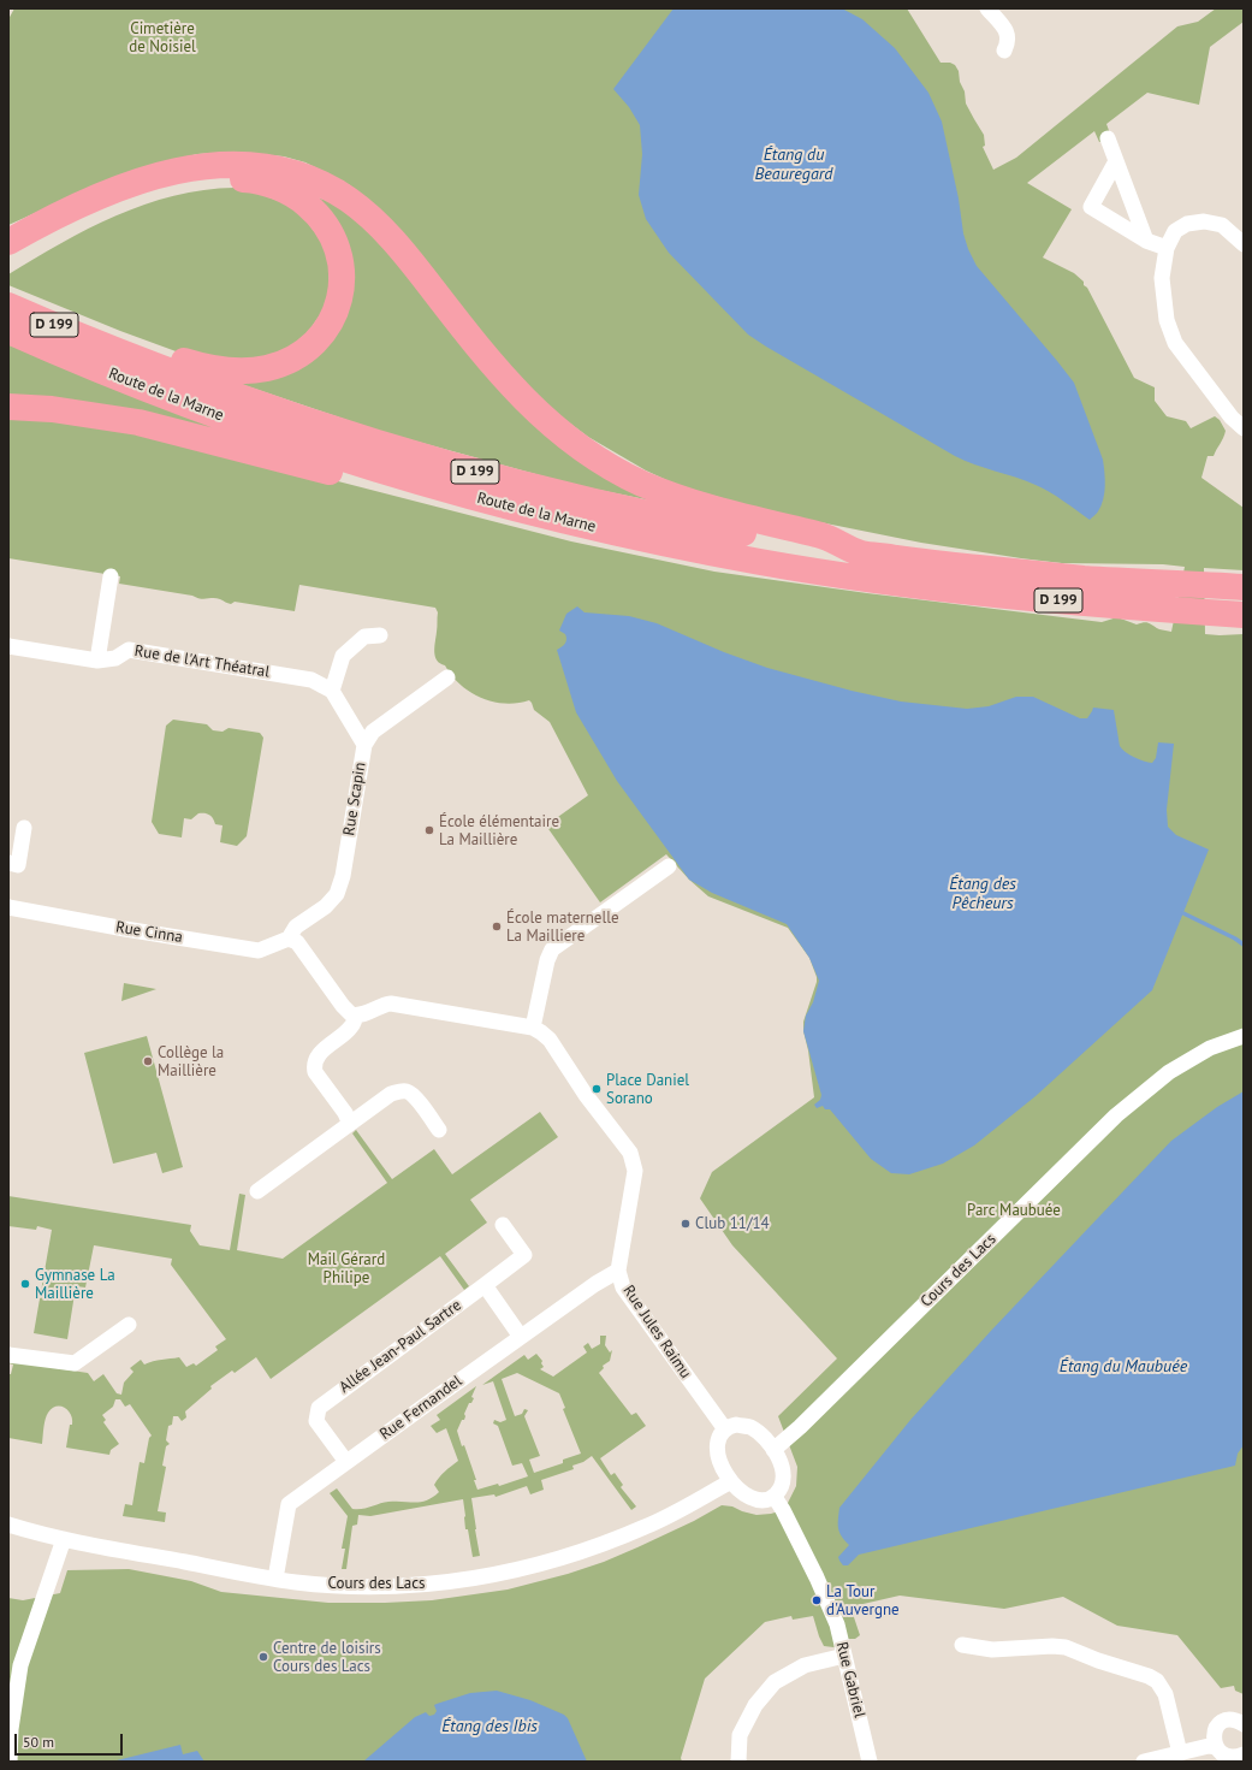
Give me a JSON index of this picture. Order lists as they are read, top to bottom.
{
  "streets": {
    "highway": ["D 199", "Route de la Marne"],
    "street": [
      "Rue de l'Art Théatral",
      "Rue Scapin",
      "Rue Cinna",
      "Cours des Lacs",
      "Rue Jules Raimu",
      "Allée Jean-Paul Sartre",
      "Rue Fernandel",
      "Rue Gabriel"
    ]
  },
  "crossings": [
    ["D 199", "Route de la Marne"],
    ["Rue Scapin", "Rue Cinna"],
    ["Cours des Lacs", "Rue Jules Raimu"],
    ["Cours des Lacs", "Rue Fernandel"],
    ["Cours des Lacs", "Rue Gabriel"],
    ["Rue Jules Raimu", "Rue Fernandel"],
    ["Rue Jules Raimu", "Rue Gabriel"],
    ["Allée Jean-Paul Sartre", "Rue Fernandel"]
  ],
  "water": [
    "Étang du Beauregard",
    "Étang des Pêcheurs",
    "Étang du Maubuée",
    "Étang des Ibis"
  ],
  "parks": ["Cimetière de Noisiel", "Parc Maubuée", "Mail Gérard Philipe"],
  "places": [
    "École élémentaire La Maillière",
    "École maternelle La Mailliere",
    "Collège la Maillière",
    "Place Daniel Sorano",
    "Club 11/14",
    "Gymnase La Maillière",
    "La Tour d'Auvergne",
    "Centre de loisirs Cours des Lacs"
  ],
  "scale_bar": "50 m"
}
